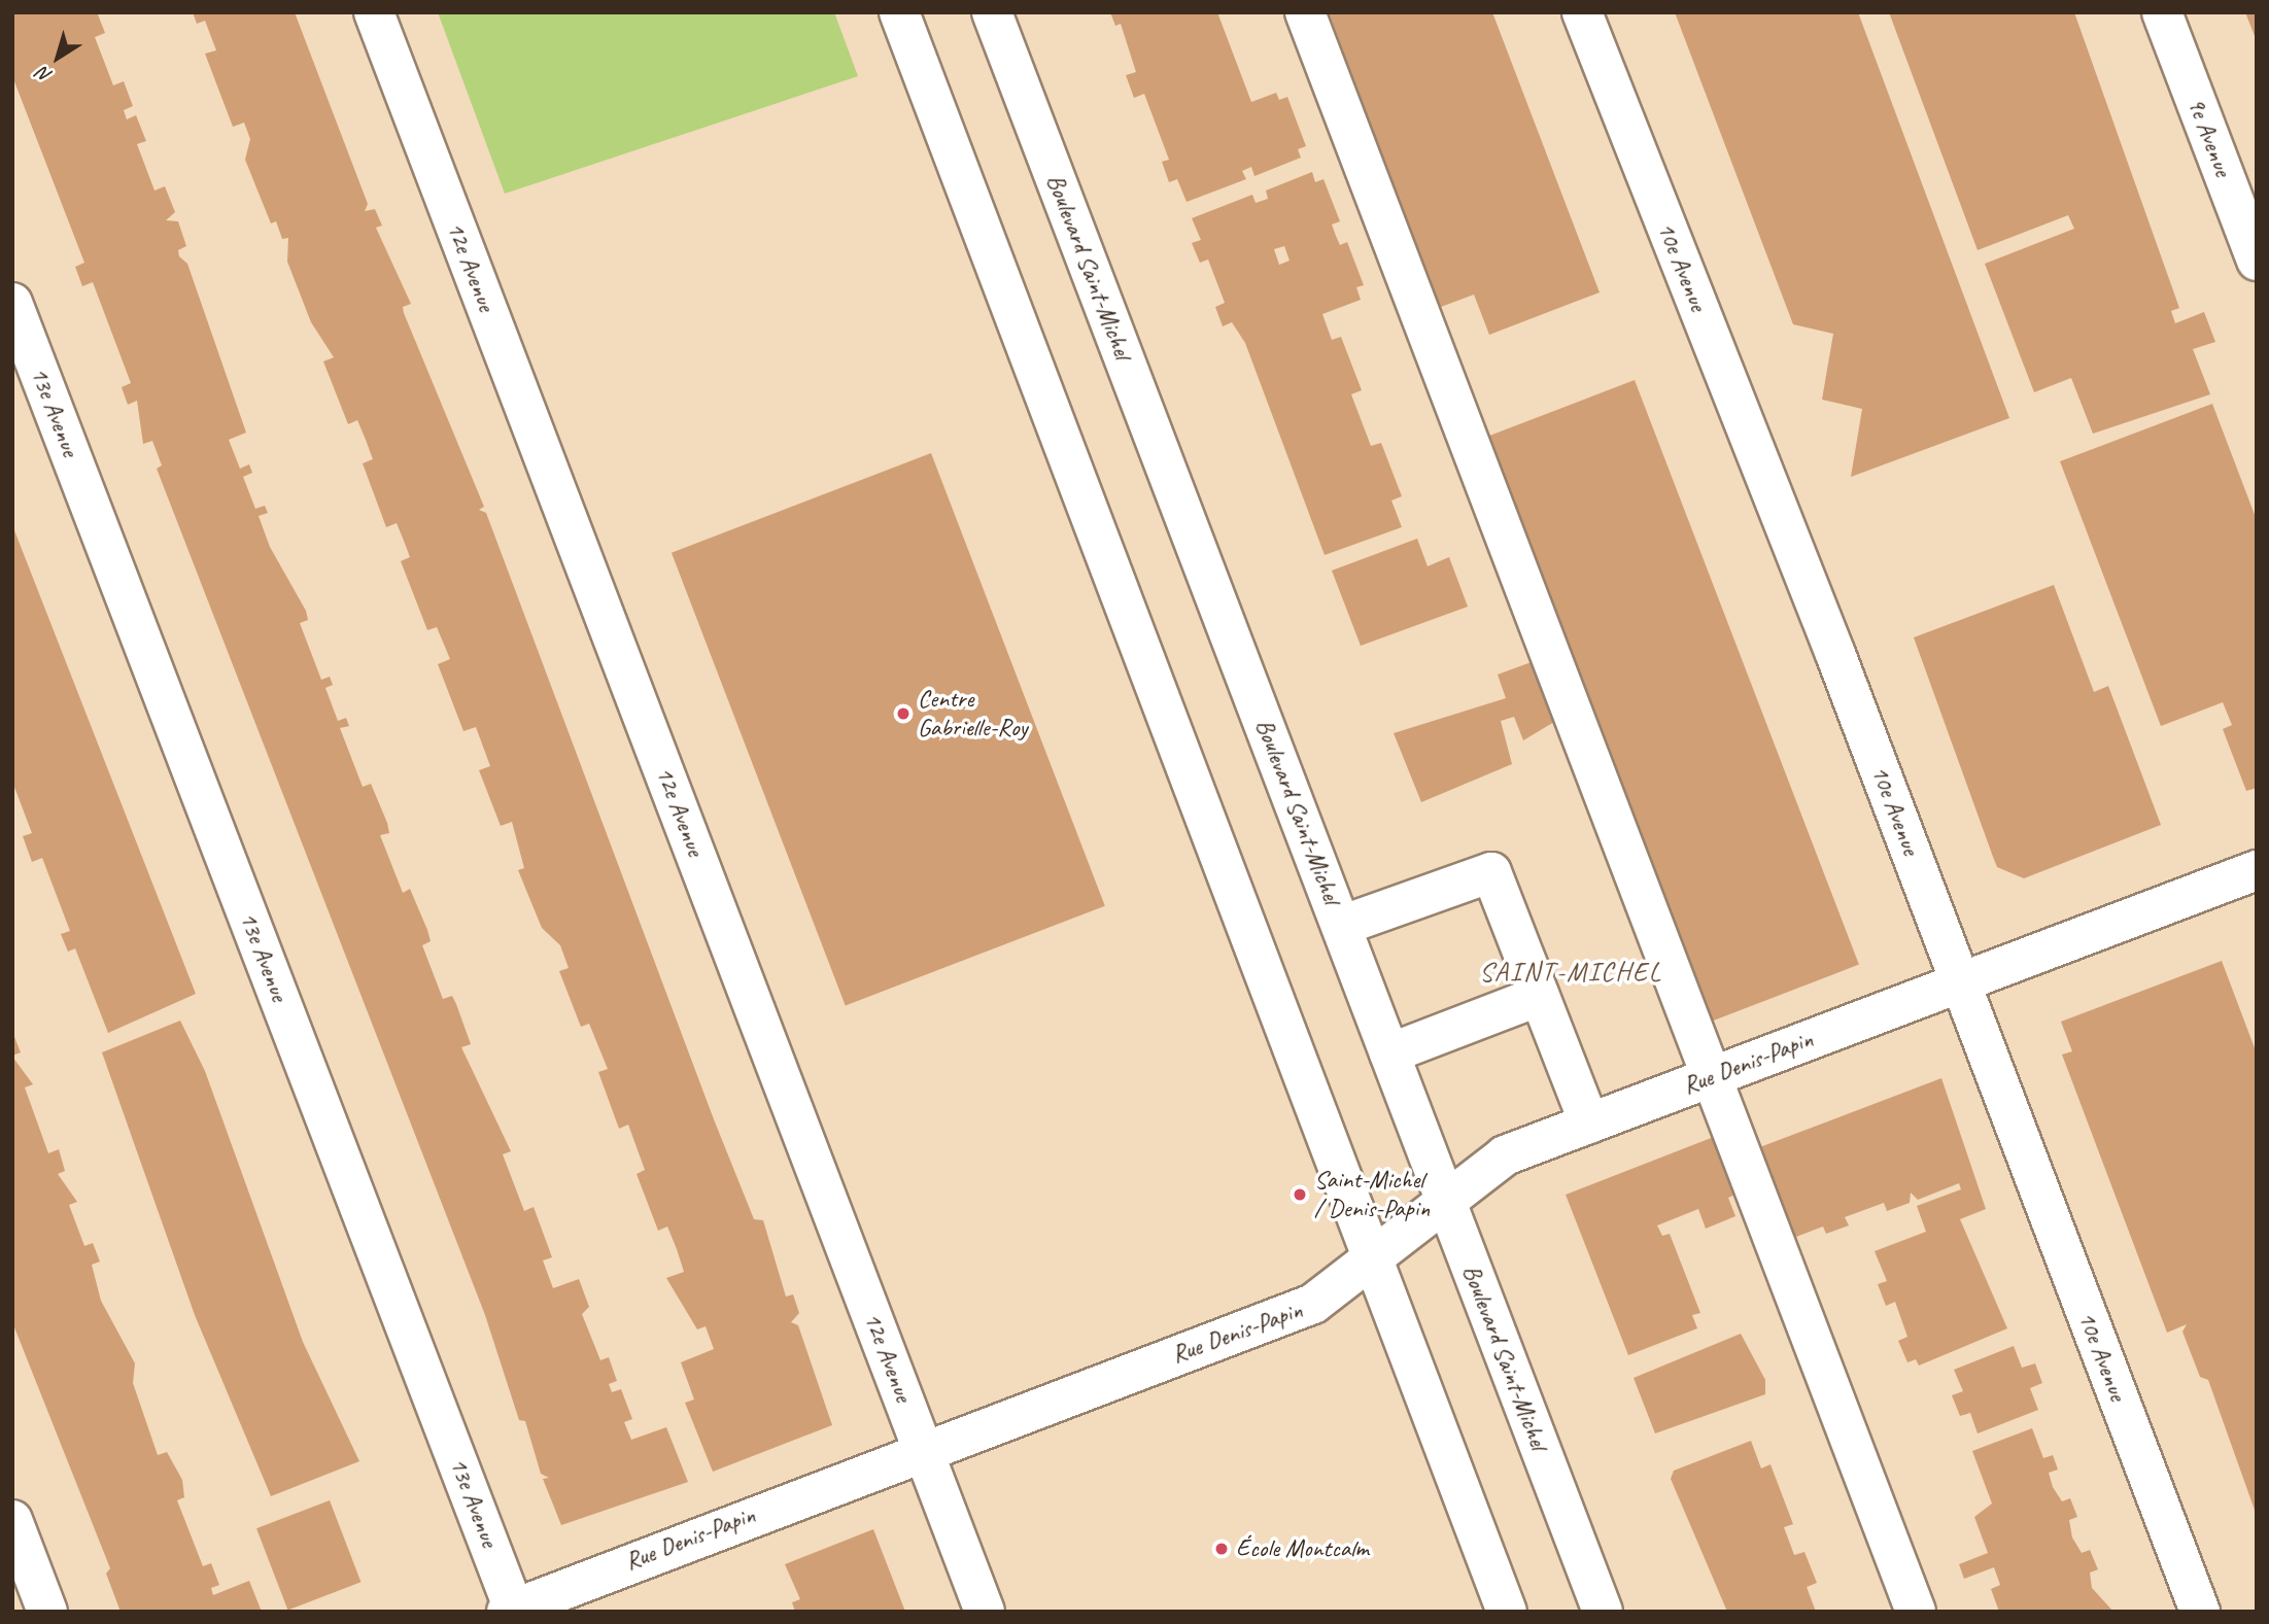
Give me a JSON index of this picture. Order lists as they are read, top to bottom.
{
  "streets": {
    "street": [
      "9e Avenue",
      "12e Avenue",
      "Boulevard Saint-Michel",
      "10e Avenue",
      "13e Avenue",
      "Rue Denis-Papin"
    ]
  },
  "crossings": [
    ["12e Avenue", "Rue Denis-Papin"],
    ["Boulevard Saint-Michel", "Rue Denis-Papin"],
    ["10e Avenue", "Rue Denis-Papin"],
    ["13e Avenue", "Rue Denis-Papin"]
  ],
  "districts": ["SAINT-MICHEL"],
  "places": ["Centre Gabrielle-Roy", "Saint-Michel / Denis-Papin", "École Montcalm"],
  "north": "bottom left"
}
